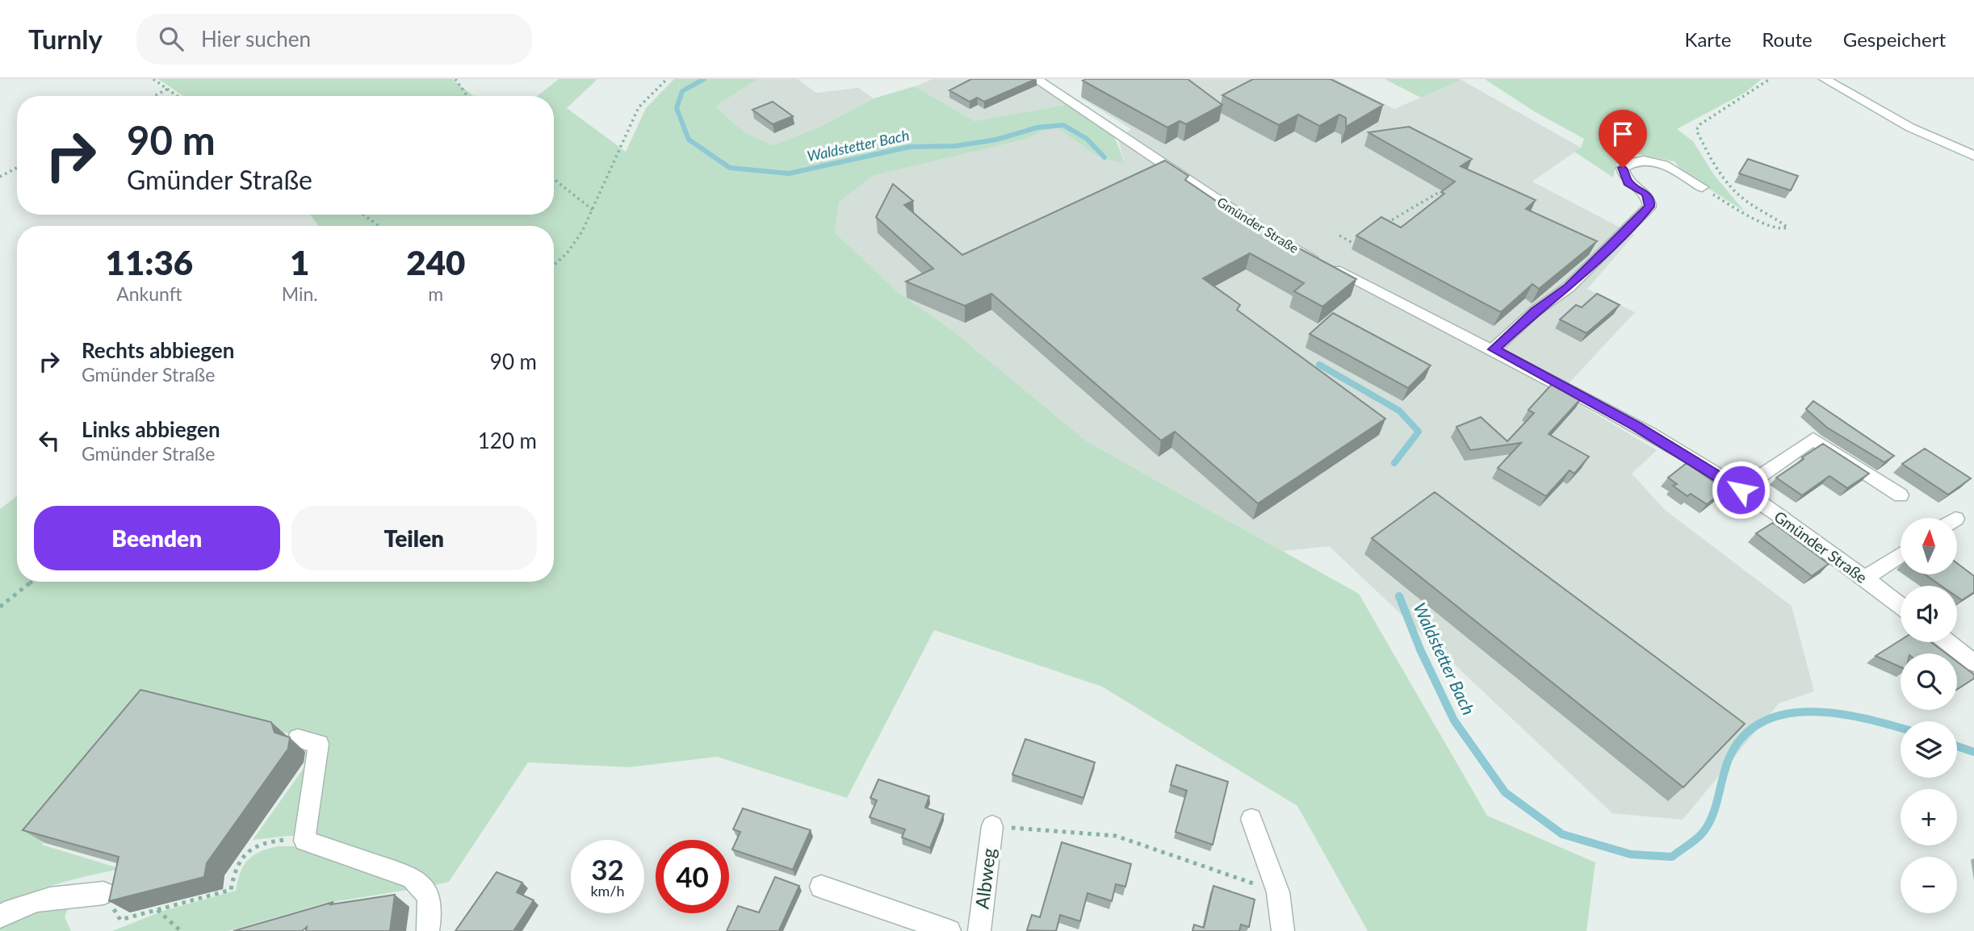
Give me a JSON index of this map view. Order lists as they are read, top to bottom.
{
  "streets": {
    "street": ["Gmünder Straße", "Albweg"]
  },
  "water": ["Waldstetter Bach"],
  "north": "top",
  "page": {
    "header": "Turnly",
    "search": "Hier suchen",
    "nav": ["Karte", "Route", "Gespeichert"],
    "turn": ["90 m", "Gmünder Straße"],
    "eta": [
      "11:36",
      "Ankunft",
      "1",
      "Min.",
      "240",
      "m"
    ],
    "list": [
      {
        "name": "Rechts abbiegen",
        "note": "Gmünder Straße",
        "value": "90 m"
      },
      {
        "name": "Links abbiegen",
        "note": "Gmünder Straße",
        "value": "120 m"
      }
    ],
    "buttons": ["Beenden", "Teilen"],
    "map_buttons": ["+", "−"],
    "speed": "32 km/h",
    "limit": "40"
  }
}
